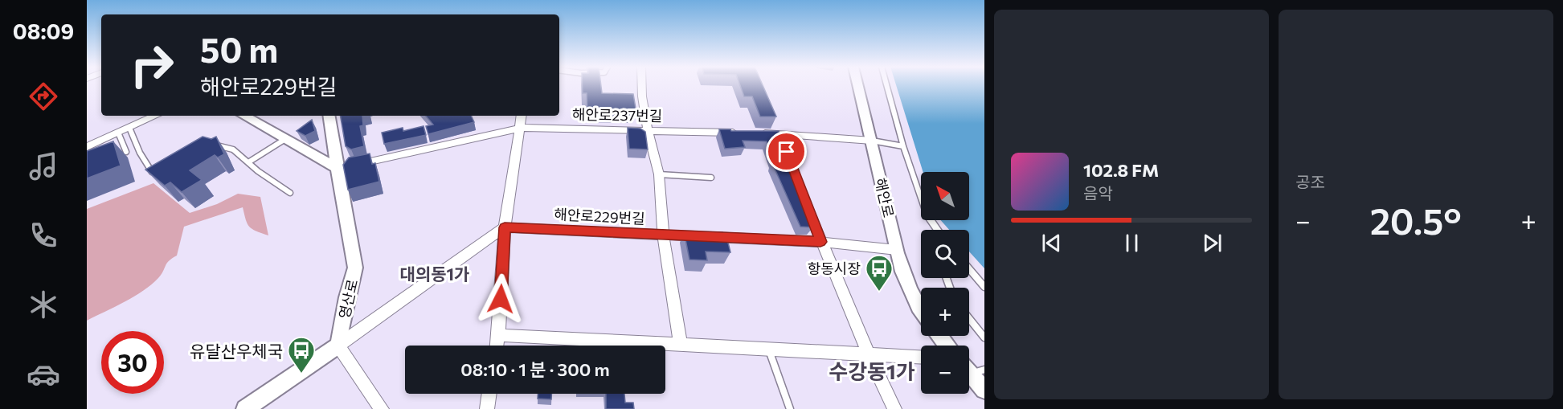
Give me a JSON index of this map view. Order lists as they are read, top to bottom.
{
  "streets": {
    "street": [
      "해안로237번길",
      "해안로",
      "해안로229번길",
      "영산로"
    ]
  },
  "crossings": [
    ["해안로237번길", "해안로"],
    ["해안로237번길", "영산로"],
    ["해안로", "해안로229번길"]
  ],
  "districts": ["대의동1가", "수강동1가"],
  "places": {
    "bus stop": ["항동시장", "유달산우체국"]
  },
  "north": "top left",
  "page": {
    "tabs": "08:09",
    "tile": "공조",
    "turn": ["50 m", "해안로229번길"],
    "song": ["102.8 FM", "음악"],
    "map_buttons": ["+", "−"],
    "heat": ["−", "20.5°", "+"],
    "limit": "30",
    "trip": "08:10 · 1 분 · 300 m"
  }
}
